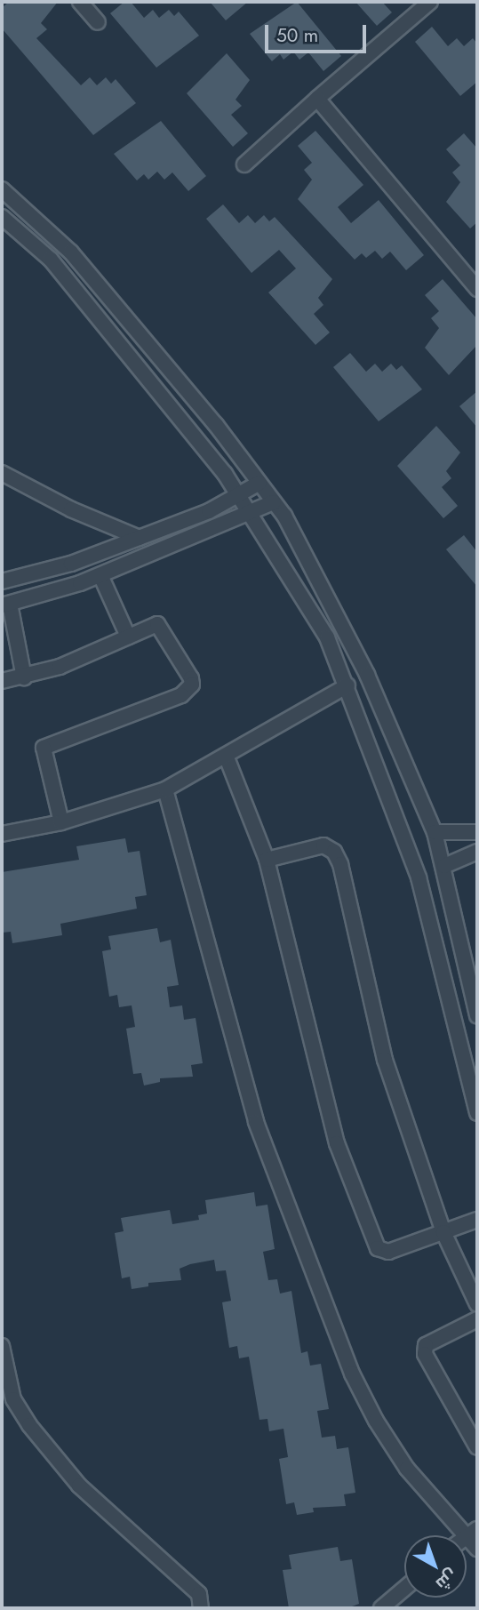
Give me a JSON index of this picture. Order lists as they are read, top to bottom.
{
  "scale_bar": "50 m",
  "north": "bottom right"
}
